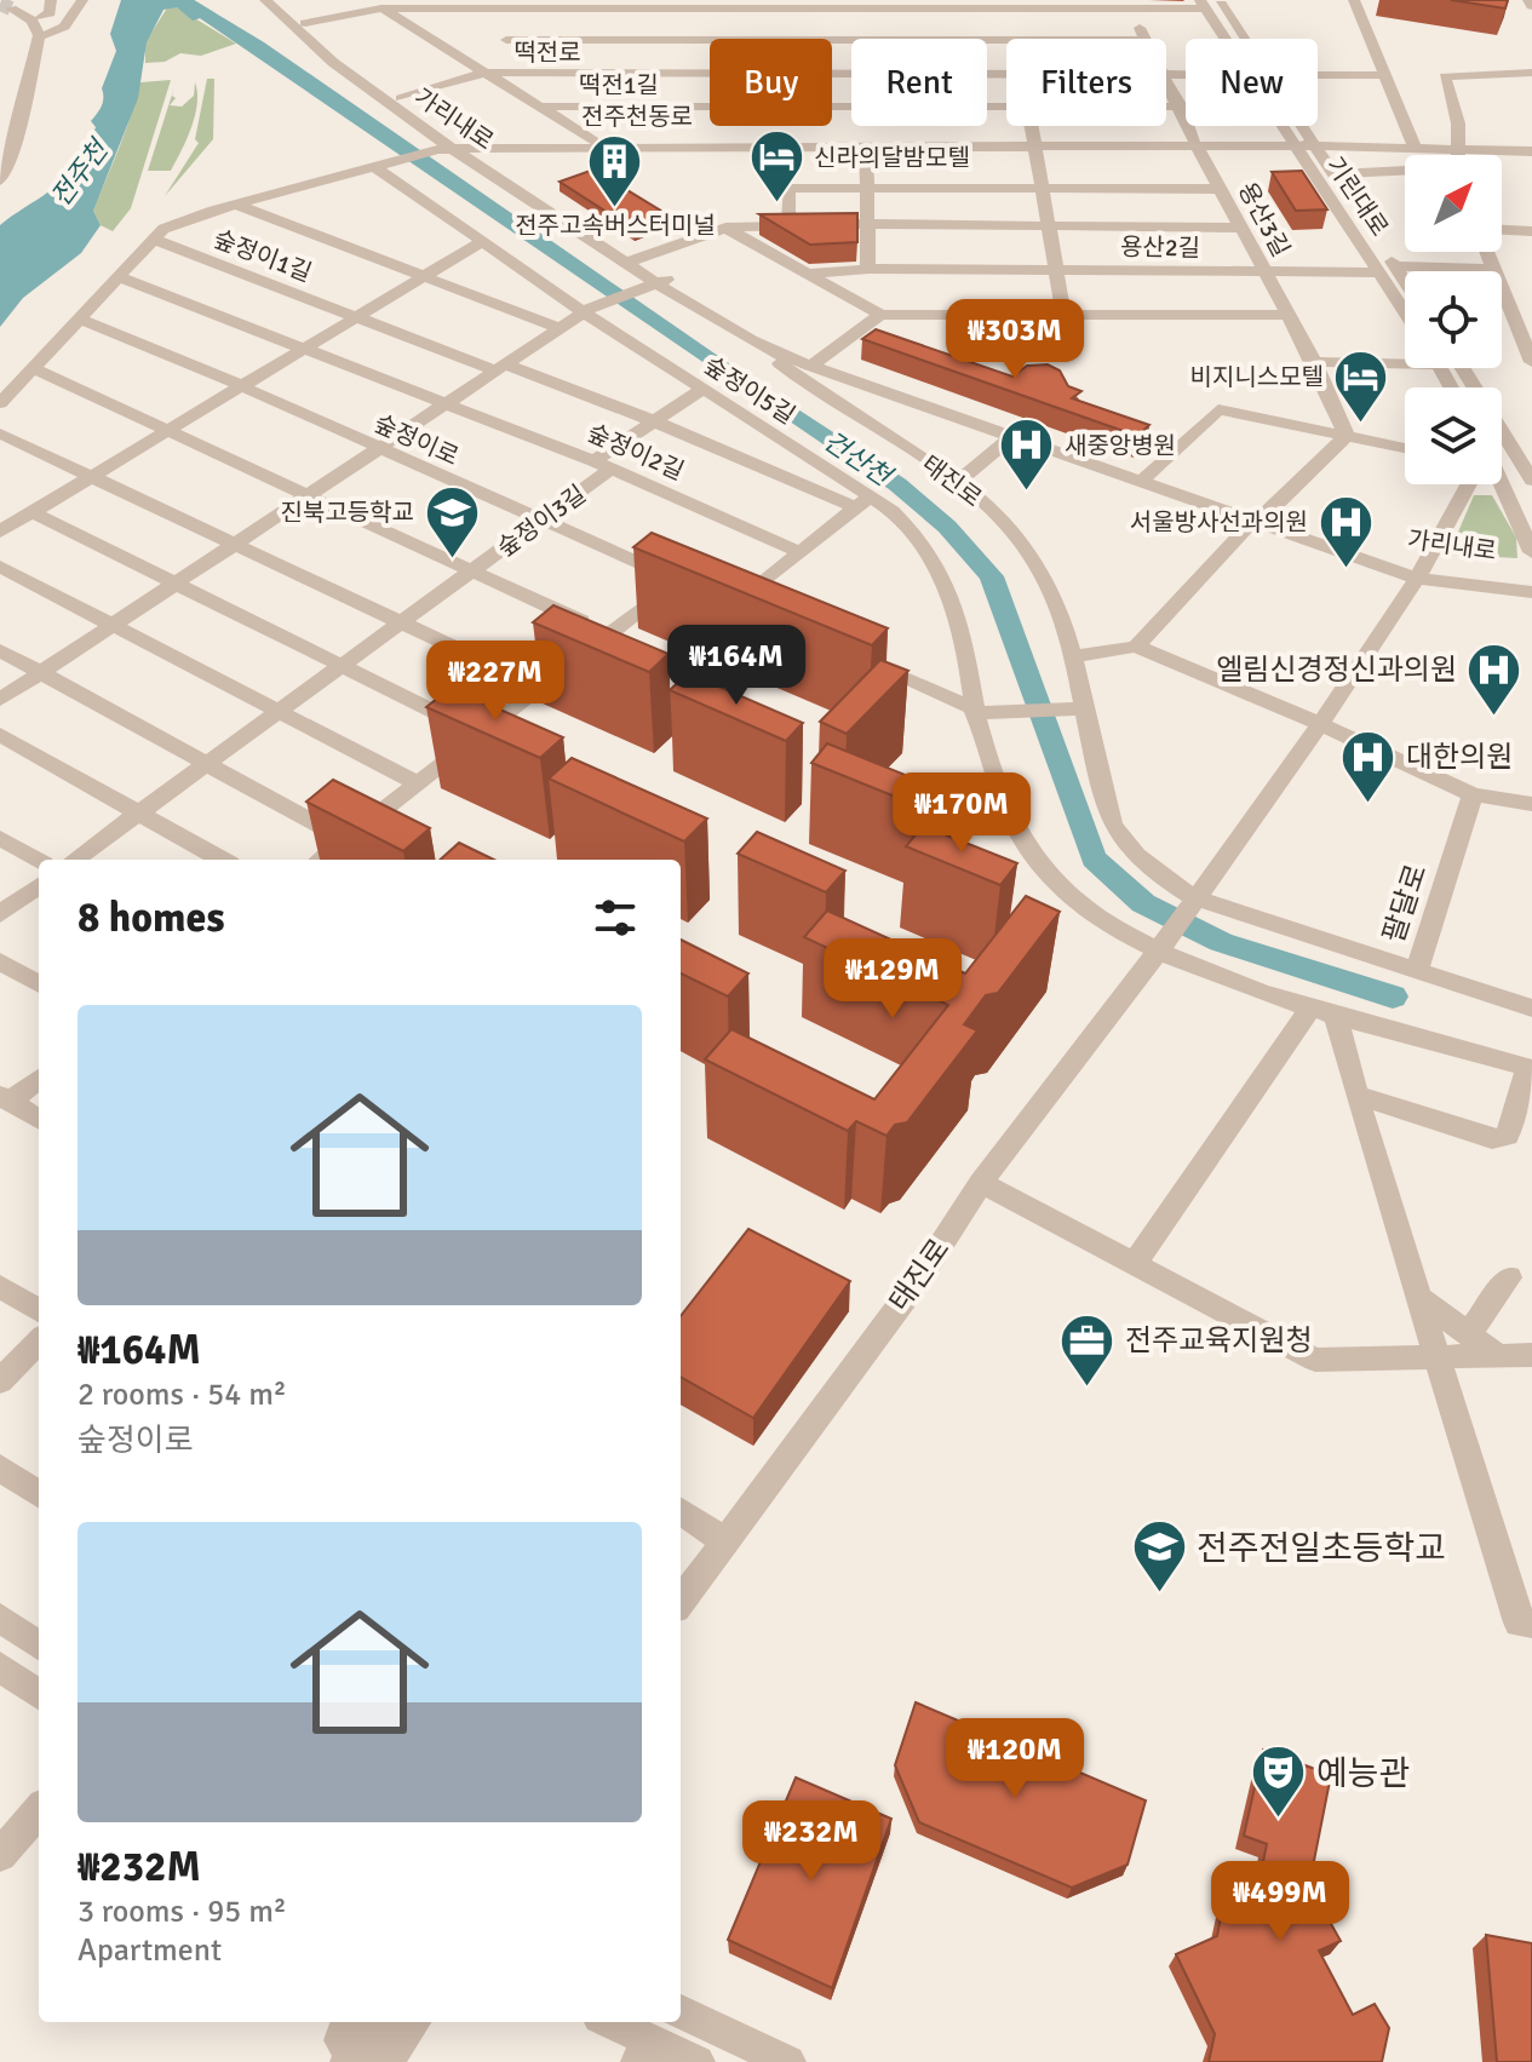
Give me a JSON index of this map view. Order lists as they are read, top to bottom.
{
  "streets": {
    "street": [
      "떡전로",
      "떡전1길",
      "전주천동로",
      "가리내로",
      "기린대로",
      "용산3길",
      "용산2길",
      "숲정이1길",
      "숲정이5길",
      "숲정이로",
      "숲정이2길",
      "태진로",
      "숲정이3길",
      "팔달로"
    ]
  },
  "crossings": [
    ["떡전로", "떡전1길"],
    ["떡전로", "가리내로"],
    ["떡전로", "기린대로"],
    ["떡전로", "용산3길"],
    ["떡전1길", "전주천동로"],
    ["전주천동로", "가리내로"],
    ["전주천동로", "기린대로"],
    ["전주천동로", "용산3길"],
    ["가리내로", "태진로"],
    ["기린대로", "용산3길"],
    ["기린대로", "용산2길"],
    ["용산3길", "용산2길"],
    ["숲정이1길", "숲정이2길"],
    ["숲정이5길", "숲정이2길"],
    ["숲정이5길", "태진로"],
    ["숲정이5길", "숲정이3길"],
    ["숲정이로", "숲정이3길"],
    ["숲정이2길", "숲정이3길"],
    ["태진로", "팔달로"]
  ],
  "water": ["전주천", "건산천"],
  "places": {
    "hotel": ["신라의달밤모텔", "비지니스모텔"],
    "building": ["전주고속버스터미널"],
    "hospital": [
      "새중앙병원",
      "서울방사선과의원",
      "엘림신경정신과의원",
      "대한의원"
    ],
    "school or university": ["진북고등학교", "전주전일초등학교"],
    "office": ["전주교육지원청"],
    "theatre": ["예능관"]
  },
  "north": "top right",
  "page": {
    "chip": [
      "Buy",
      "Rent",
      "Filters",
      "New"
    ],
    "price": [
      "₩303M",
      "₩164M",
      "₩227M",
      "₩170M",
      "₩129M",
      "₩120M",
      "₩232M",
      "₩499M"
    ],
    "heading": "8 homes",
    "list": [
      {
        "name": "₩164M",
        "note": "2 rooms · 54 m² · 숲정이로"
      },
      {
        "name": "₩232M",
        "note": "3 rooms · 95 m² · Apartment"
      }
    ]
  }
}
